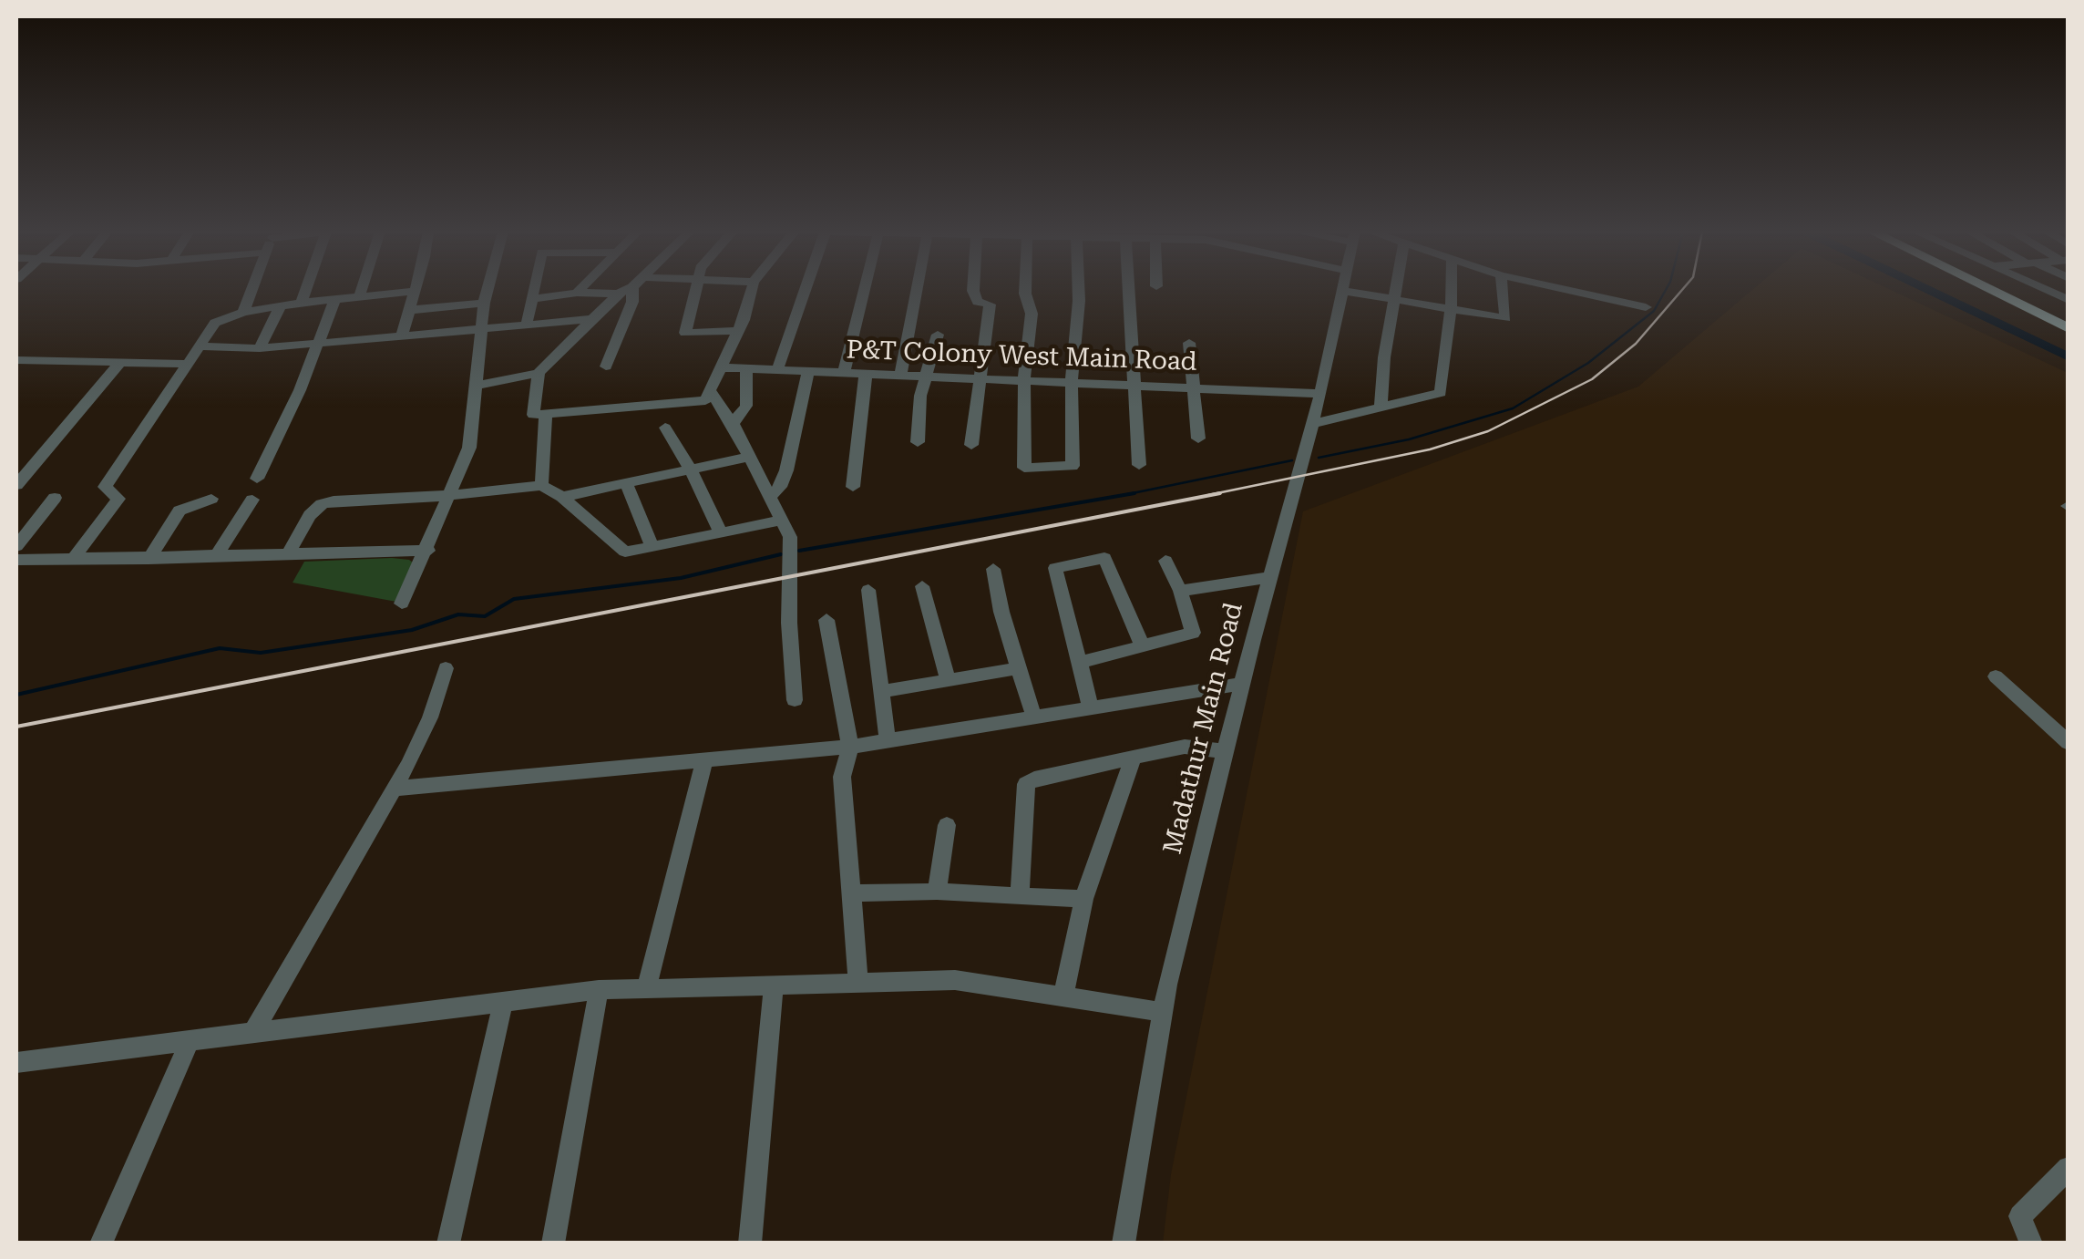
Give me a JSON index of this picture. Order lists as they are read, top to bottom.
{
  "streets": {
    "street": ["P&T Colony West Main Road", "Madathur Main Road"]
  },
  "crossings": [
    ["P&T Colony West Main Road", "Madathur Main Road"]
  ]
}
